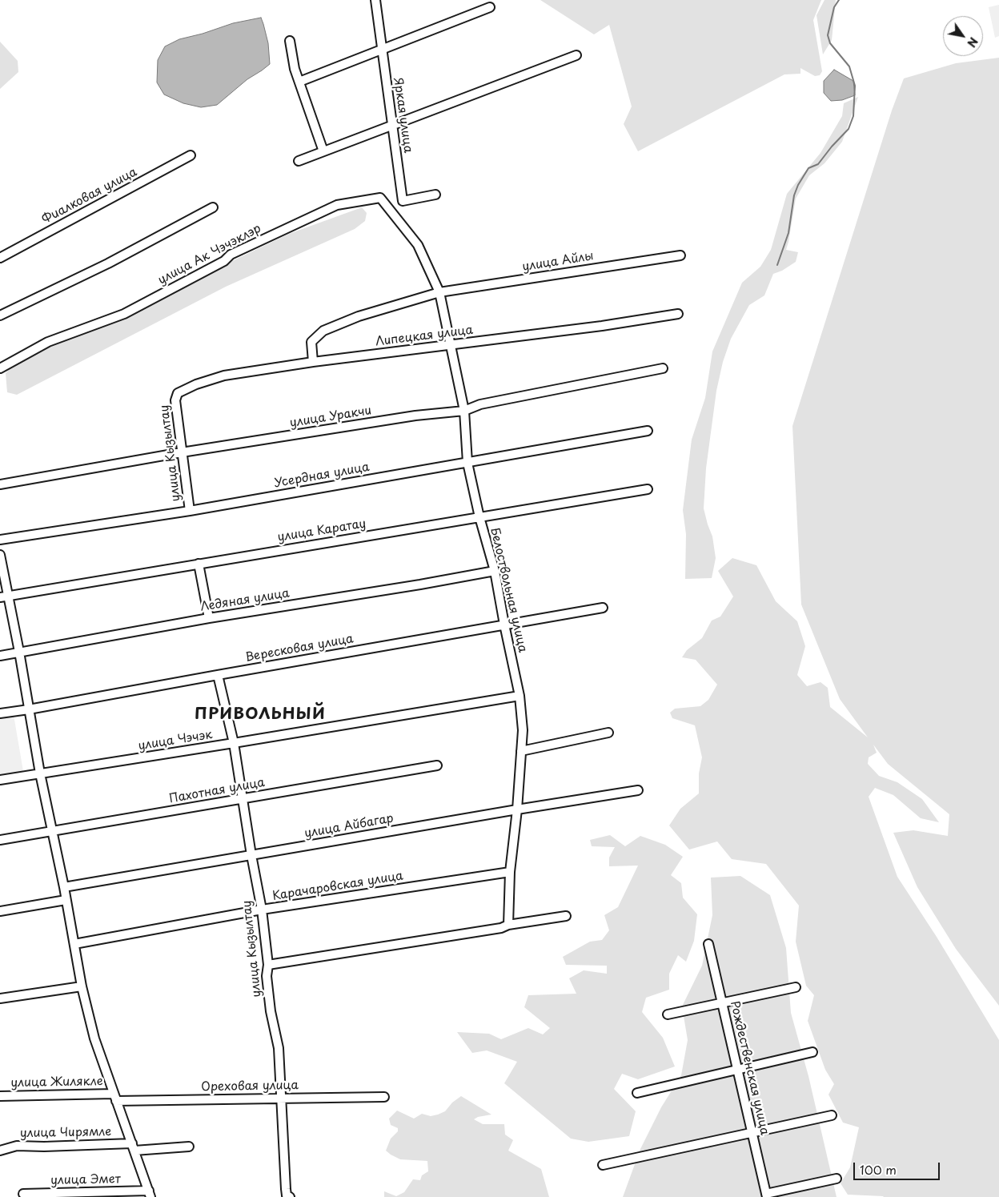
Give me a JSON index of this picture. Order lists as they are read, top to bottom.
{
  "streets": {
    "street": [
      "Яркая улица",
      "Фиалковая улица",
      "улица Ак Чэчэклэр",
      "улица Айлы",
      "Липецкая улица",
      "улица Уракчи",
      "улица Кызылтау",
      "Усердная улица",
      "улица Каратау",
      "Белоствольная улица",
      "Ледяная улица",
      "Вересковая улица",
      "улица Чэчэк",
      "Пахотная улица",
      "улица Айбагар",
      "Карачаровская улица",
      "Рождественская улица",
      "улица Жилякле",
      "Ореховая улица",
      "улица Чирямле",
      "улица Эмет"
    ]
  },
  "crossings": [
    ["улица Ак Чэчэклэр", "Белоствольная улица"],
    ["улица Айлы", "Липецкая улица"],
    ["улица Айлы", "Белоствольная улица"],
    ["Липецкая улица", "улица Кызылтау"],
    ["Липецкая улица", "Белоствольная улица"],
    ["улица Уракчи", "улица Кызылтау"],
    ["улица Уракчи", "Белоствольная улица"],
    ["улица Кызылтау", "Усердная улица"],
    ["улица Кызылтау", "Вересковая улица"],
    ["улица Кызылтау", "улица Чэчэк"],
    ["улица Кызылтау", "Пахотная улица"],
    ["улица Кызылтау", "улица Айбагар"],
    ["улица Кызылтау", "Карачаровская улица"],
    ["улица Кызылтау", "Ореховая улица"],
    ["Усердная улица", "Белоствольная улица"],
    ["улица Каратау", "Белоствольная улица"],
    ["Белоствольная улица", "Ледяная улица"],
    ["Белоствольная улица", "Вересковая улица"],
    ["Белоствольная улица", "улица Чэчэк"],
    ["Белоствольная улица", "улица Айбагар"],
    ["Белоствольная улица", "Карачаровская улица"],
    ["улица Жилякле", "Ореховая улица"]
  ],
  "districts": ["ПРИВОЛЬНЫЙ"],
  "scale_bar": "100 m",
  "north": "bottom right"
}
